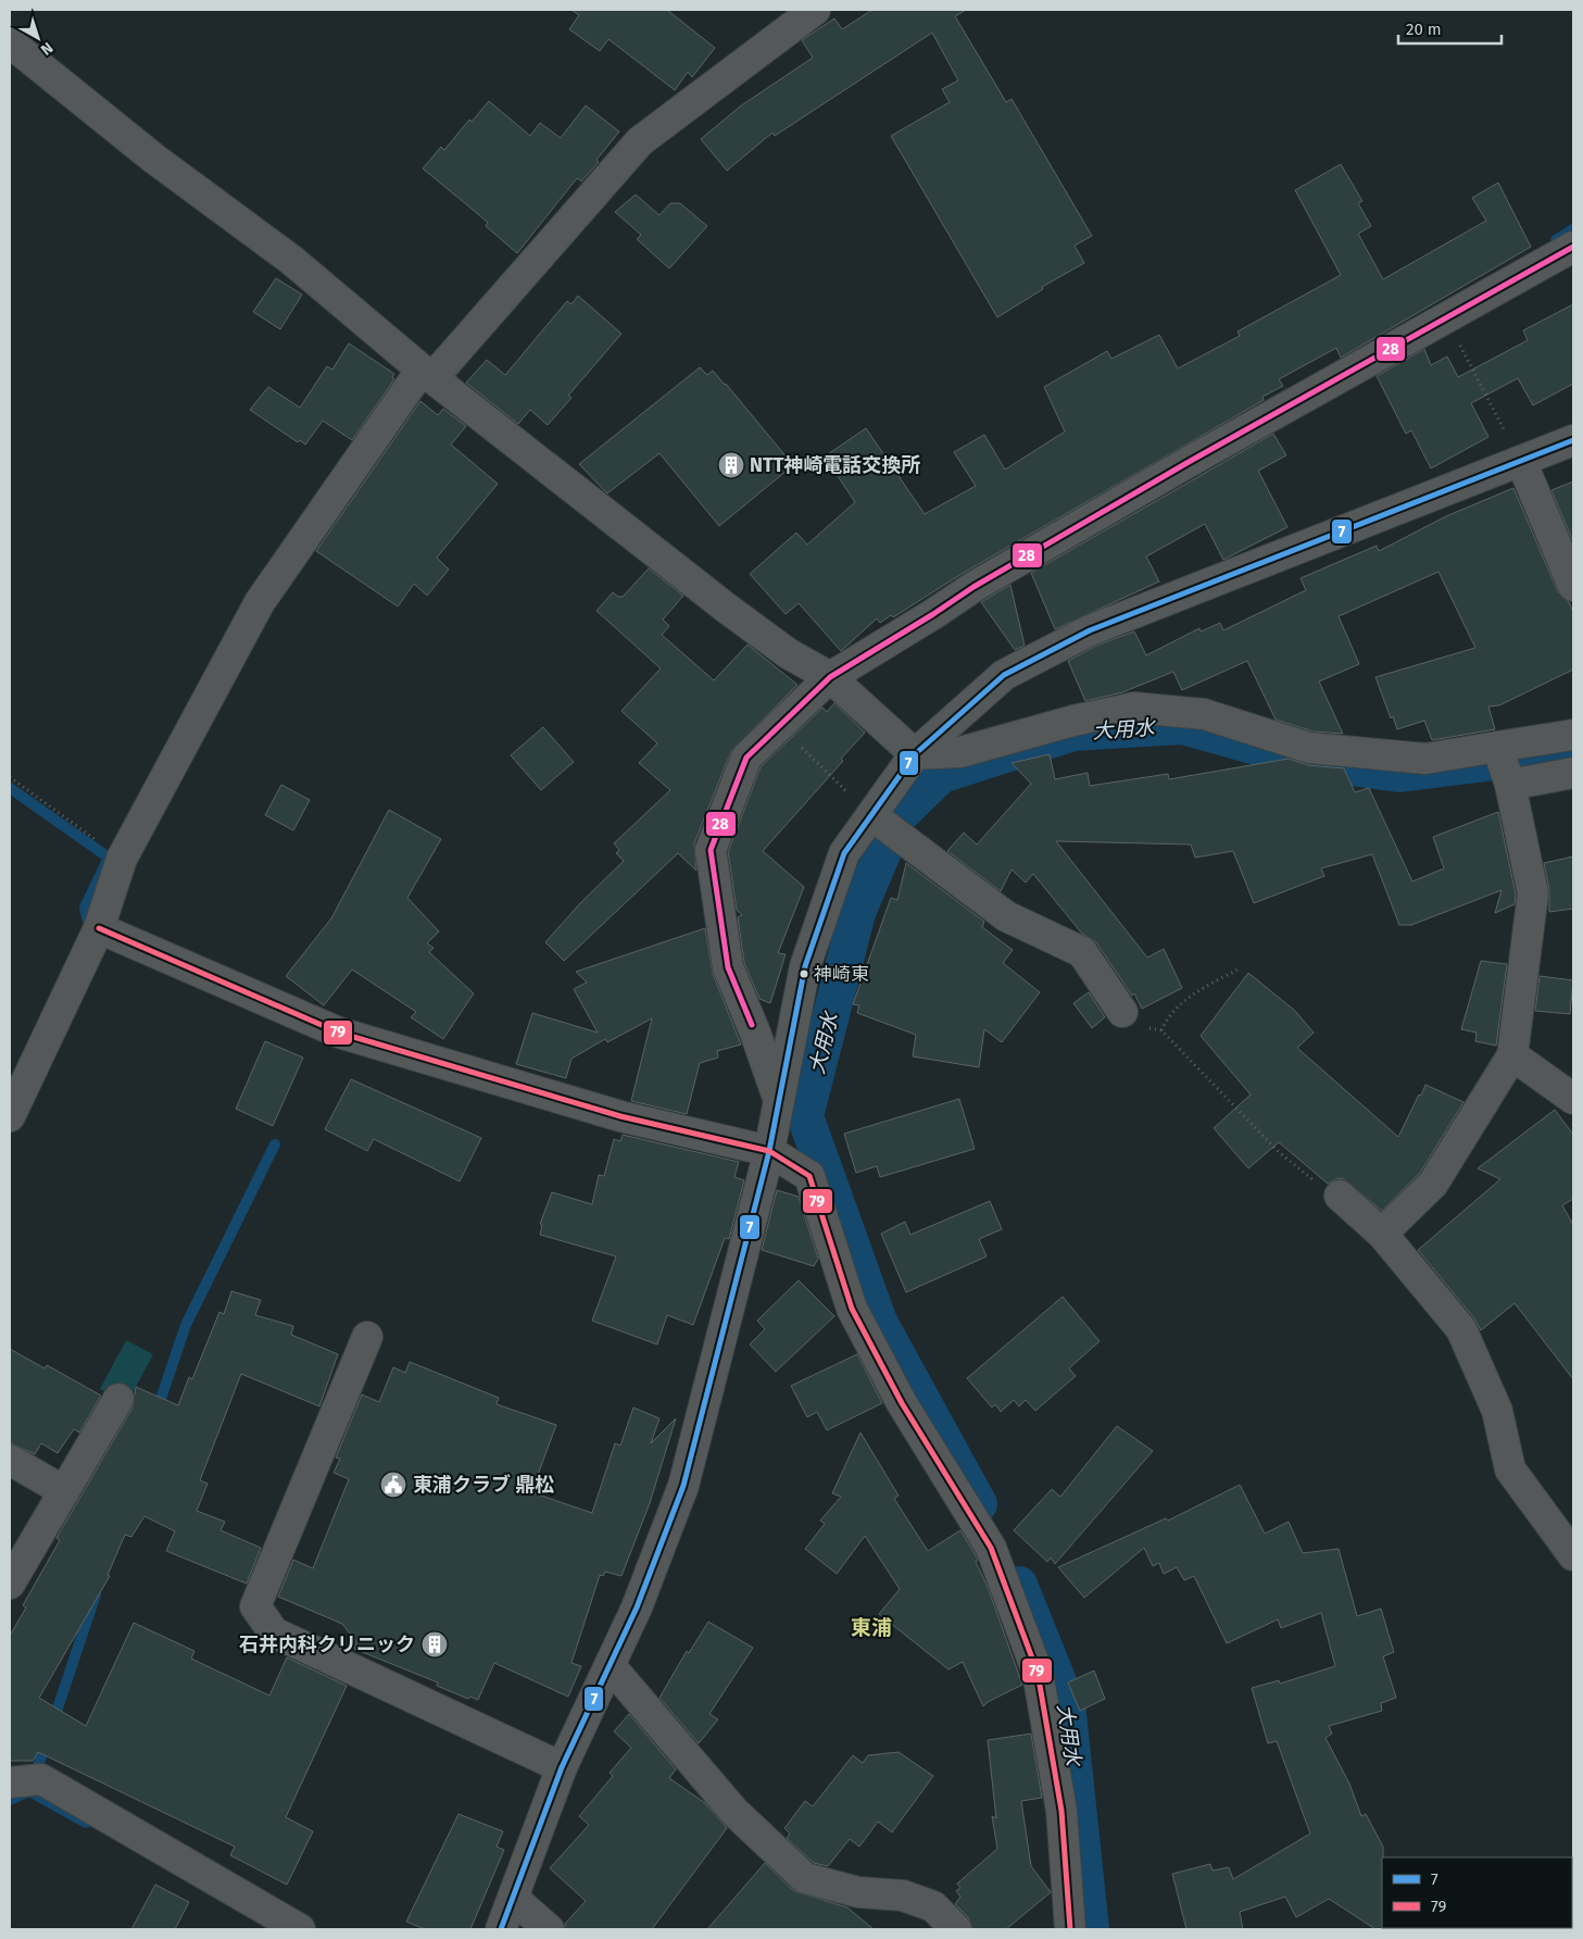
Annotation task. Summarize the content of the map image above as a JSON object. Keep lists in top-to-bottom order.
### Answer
{
  "districts": ["東浦"],
  "water": ["大用水"],
  "places": {
    "building": ["NTT神崎電話交換所", "石井内科クリニック"],
    "other": ["神崎東"],
    "public building": ["東浦クラブ 鼎松"]
  },
  "lines": ["transit line 28", "transit line 7", "transit line 79"],
  "legend": ["7", "79"],
  "scale_bar": "20 m",
  "north": "bottom right"
}
